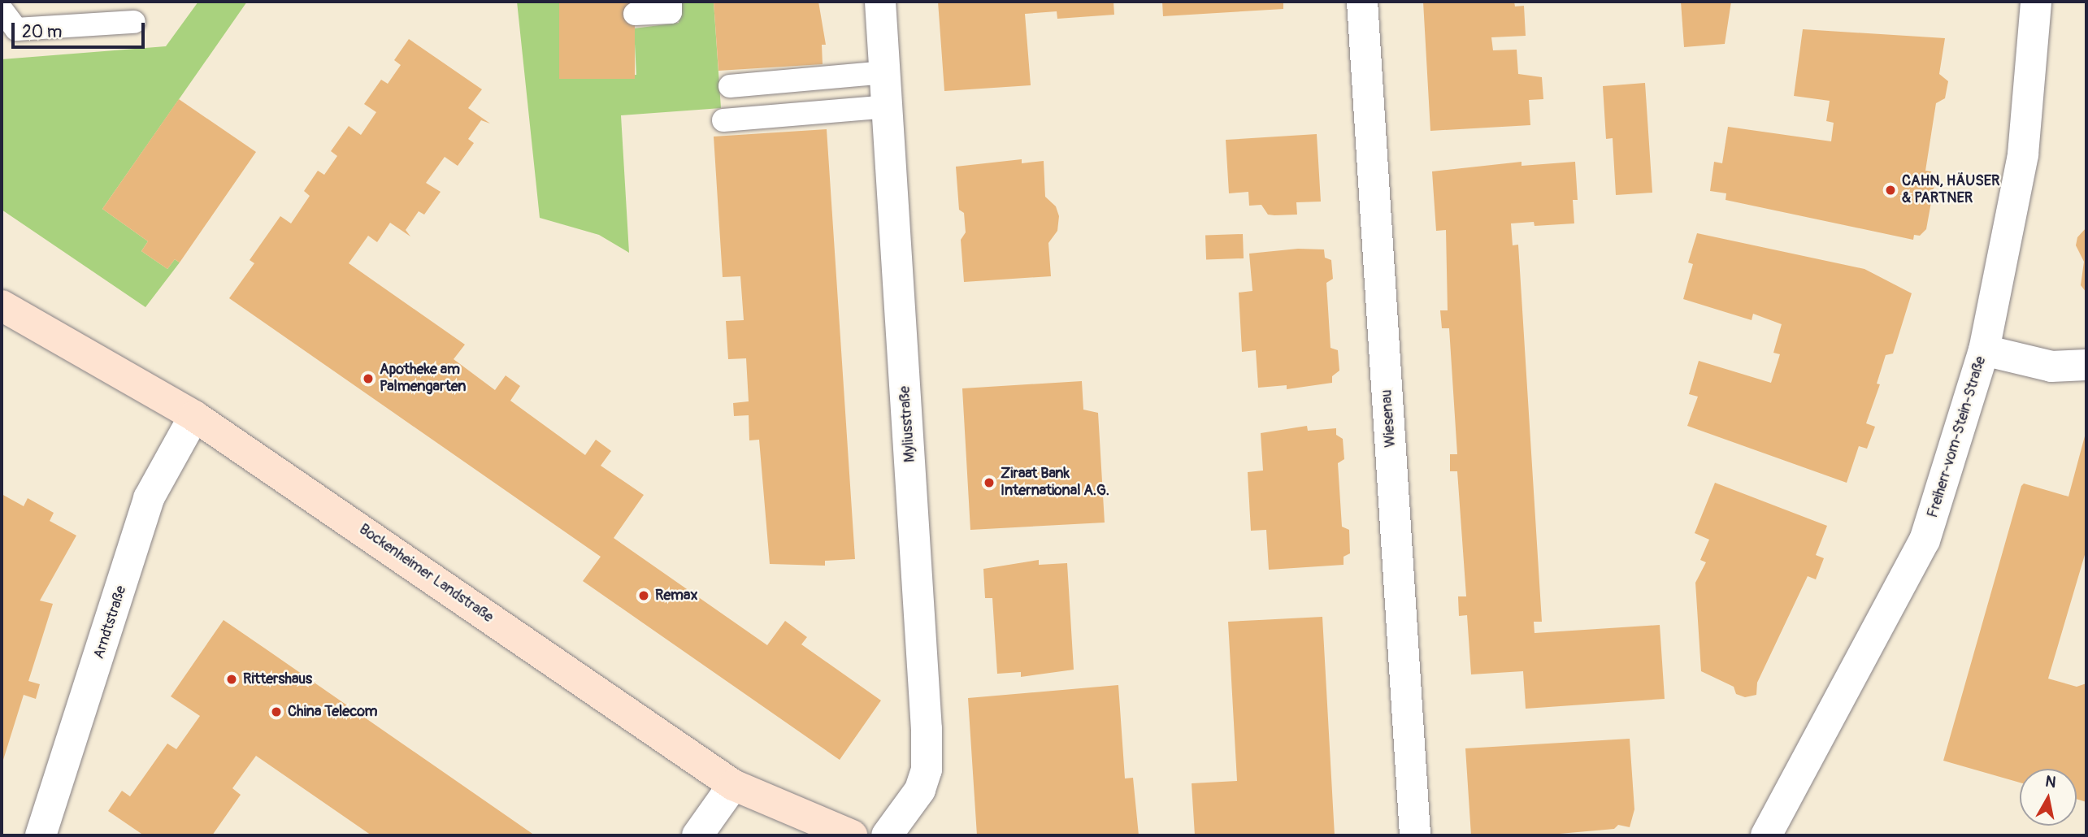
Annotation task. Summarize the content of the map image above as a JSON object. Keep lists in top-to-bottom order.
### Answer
{
  "streets": {
    "main road": ["Bockenheimer Landstraße"],
    "street": [
      "Wiesenau",
      "Myliusstraße",
      "Freiherr-vom-Stein-Straße",
      "Arndtstraße"
    ]
  },
  "crossings": [
    ["Bockenheimer Landstraße", "Arndtstraße"]
  ],
  "places": [
    "CAHN, HÄUSER & PARTNER",
    "Apotheke am Palmengarten",
    "Ziraat Bank International A.G.",
    "Remax",
    "Rittershaus",
    "China Telecom"
  ],
  "scale_bar": "20 m",
  "north": "top"
}
